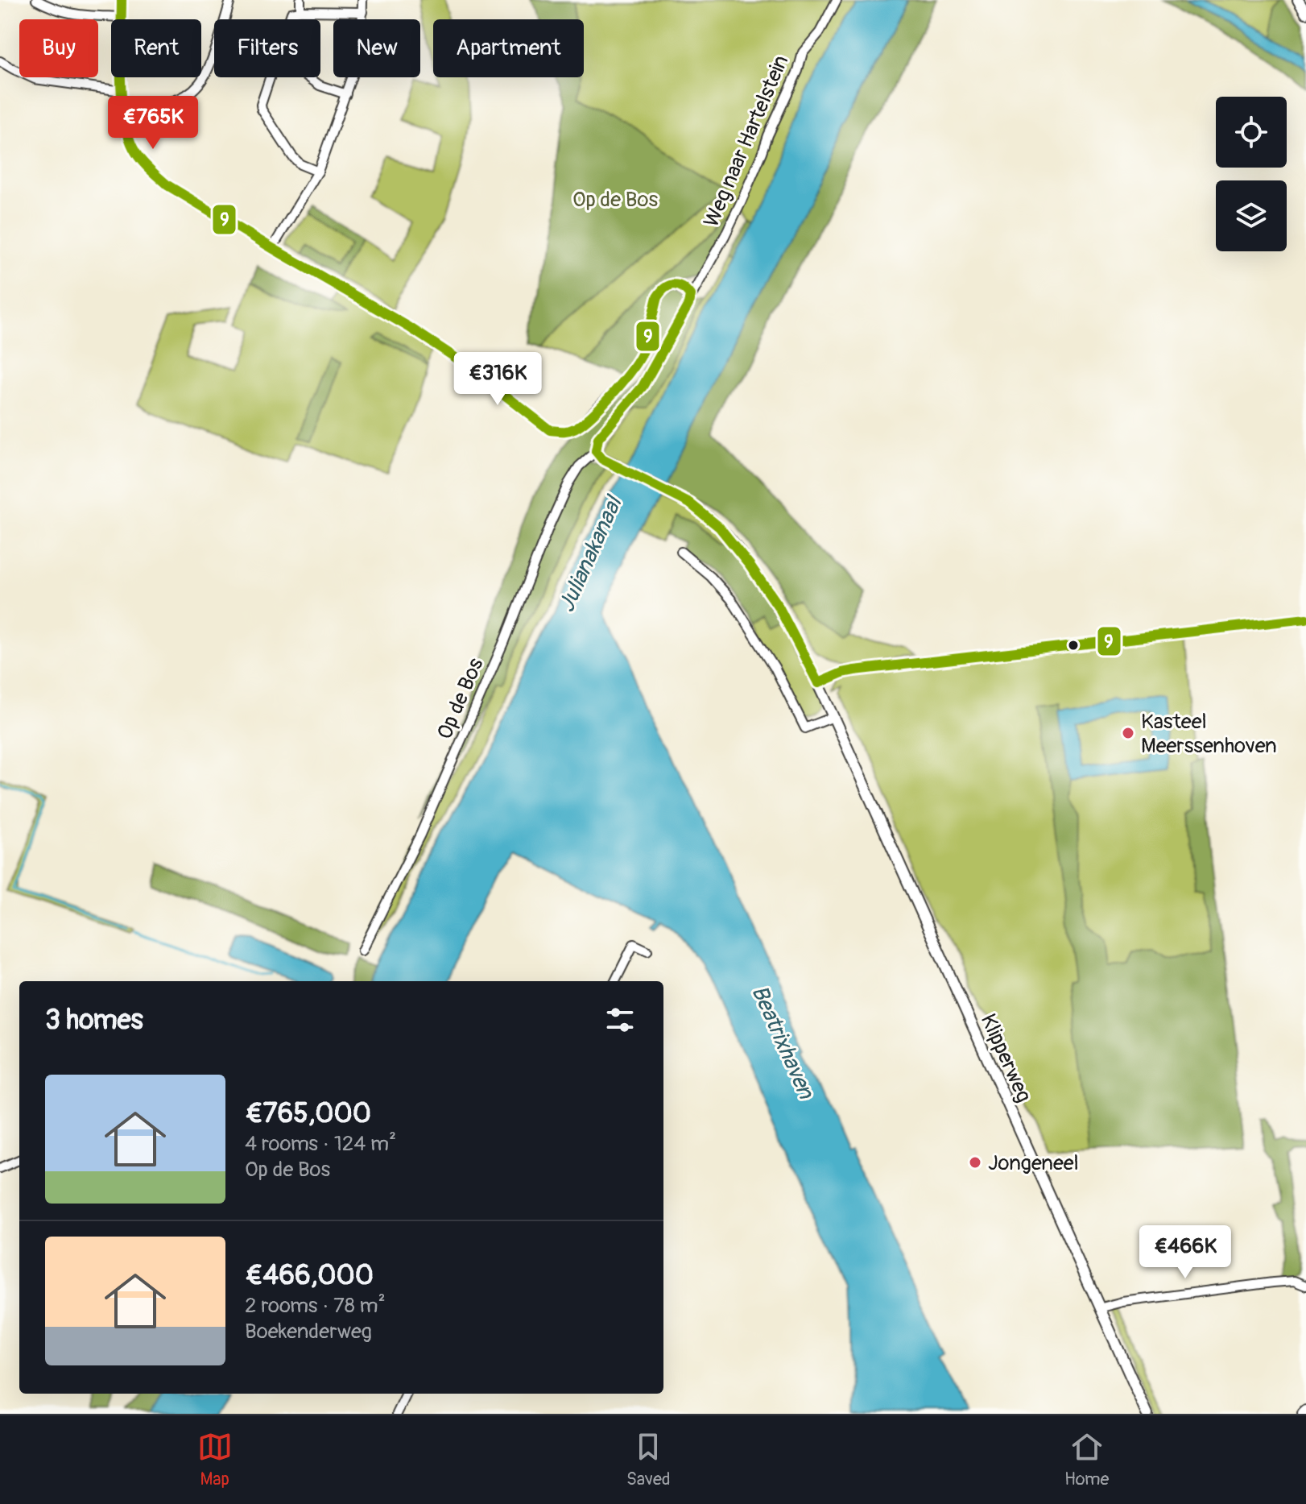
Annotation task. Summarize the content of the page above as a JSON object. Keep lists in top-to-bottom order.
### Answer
{
  "streets": {
    "street": ["Weg naar Hartelstein", "Op de Bos", "Klipperweg"]
  },
  "crossings": [
    ["Weg naar Hartelstein", "Op de Bos"],
    ["Op de Bos", "Klipperweg"]
  ],
  "water": ["Julianakanaal", "Beatrixhaven"],
  "parks": ["Op de Bos"],
  "places": ["Kasteel Meerssenhoven", "Jongeneel"],
  "lines": ["transit line 9"],
  "page": {
    "chip": [
      "Buy",
      "Rent",
      "Filters",
      "New",
      "Apartment"
    ],
    "price": ["€765K", "€316K", "€466K"],
    "heading": "3 homes",
    "list": [
      {
        "name": "€765,000",
        "note": "4 rooms · 124 m² · Op de Bos"
      },
      {
        "name": "€466,000",
        "note": "2 rooms · 78 m² · Boekenderweg"
      }
    ],
    "tabs": ["Map", "Saved", "Home"]
  }
}
